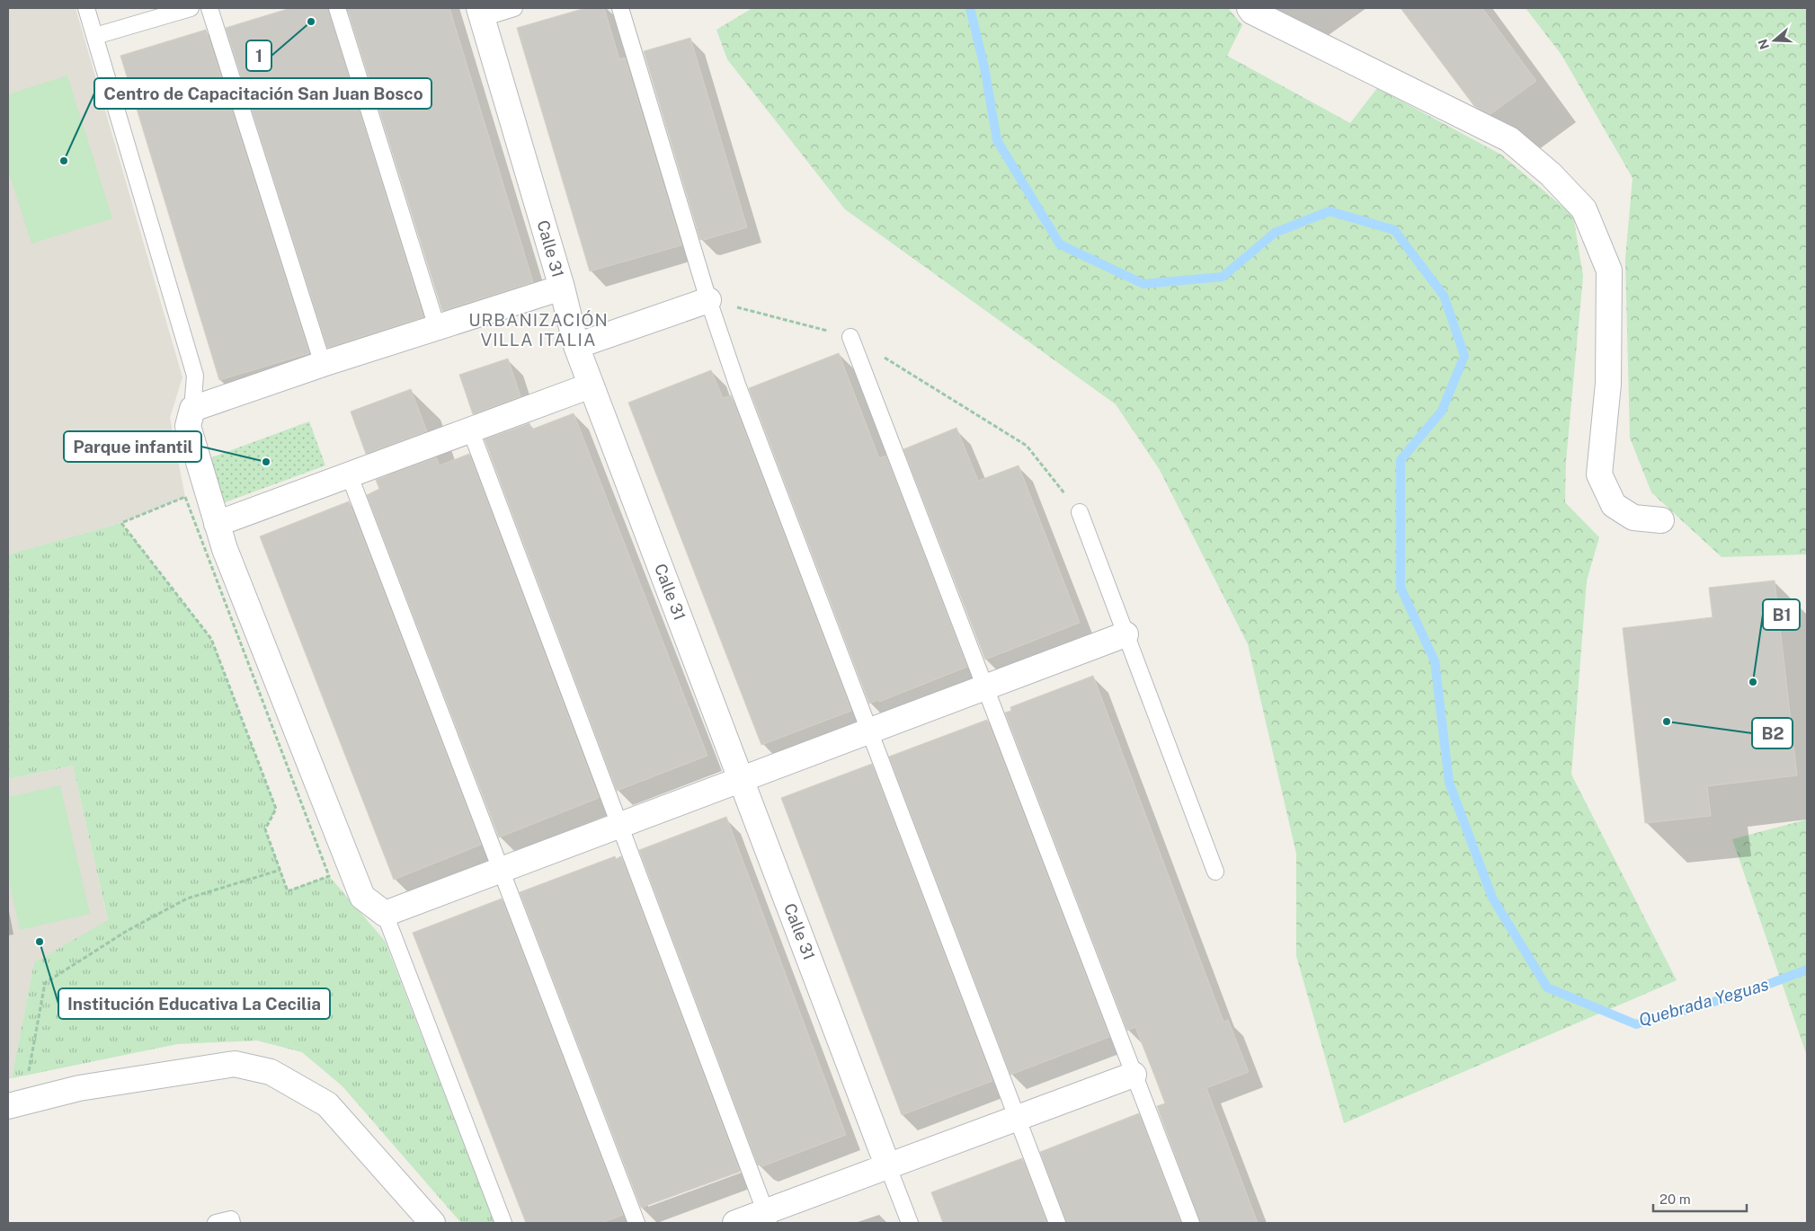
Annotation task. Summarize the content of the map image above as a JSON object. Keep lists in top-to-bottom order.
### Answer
{
  "streets": {
    "street": ["Calle 31"]
  },
  "districts": ["URBANIZACIÓN VILLA ITALIA"],
  "water": ["Quebrada Yeguas"],
  "places": [
    "1",
    "Centro de Capacitación San Juan Bosco",
    "Parque infantil",
    "B1",
    "B2",
    "Institución Educativa La Cecilia"
  ],
  "scale_bar": "20 m",
  "north": "left"
}
